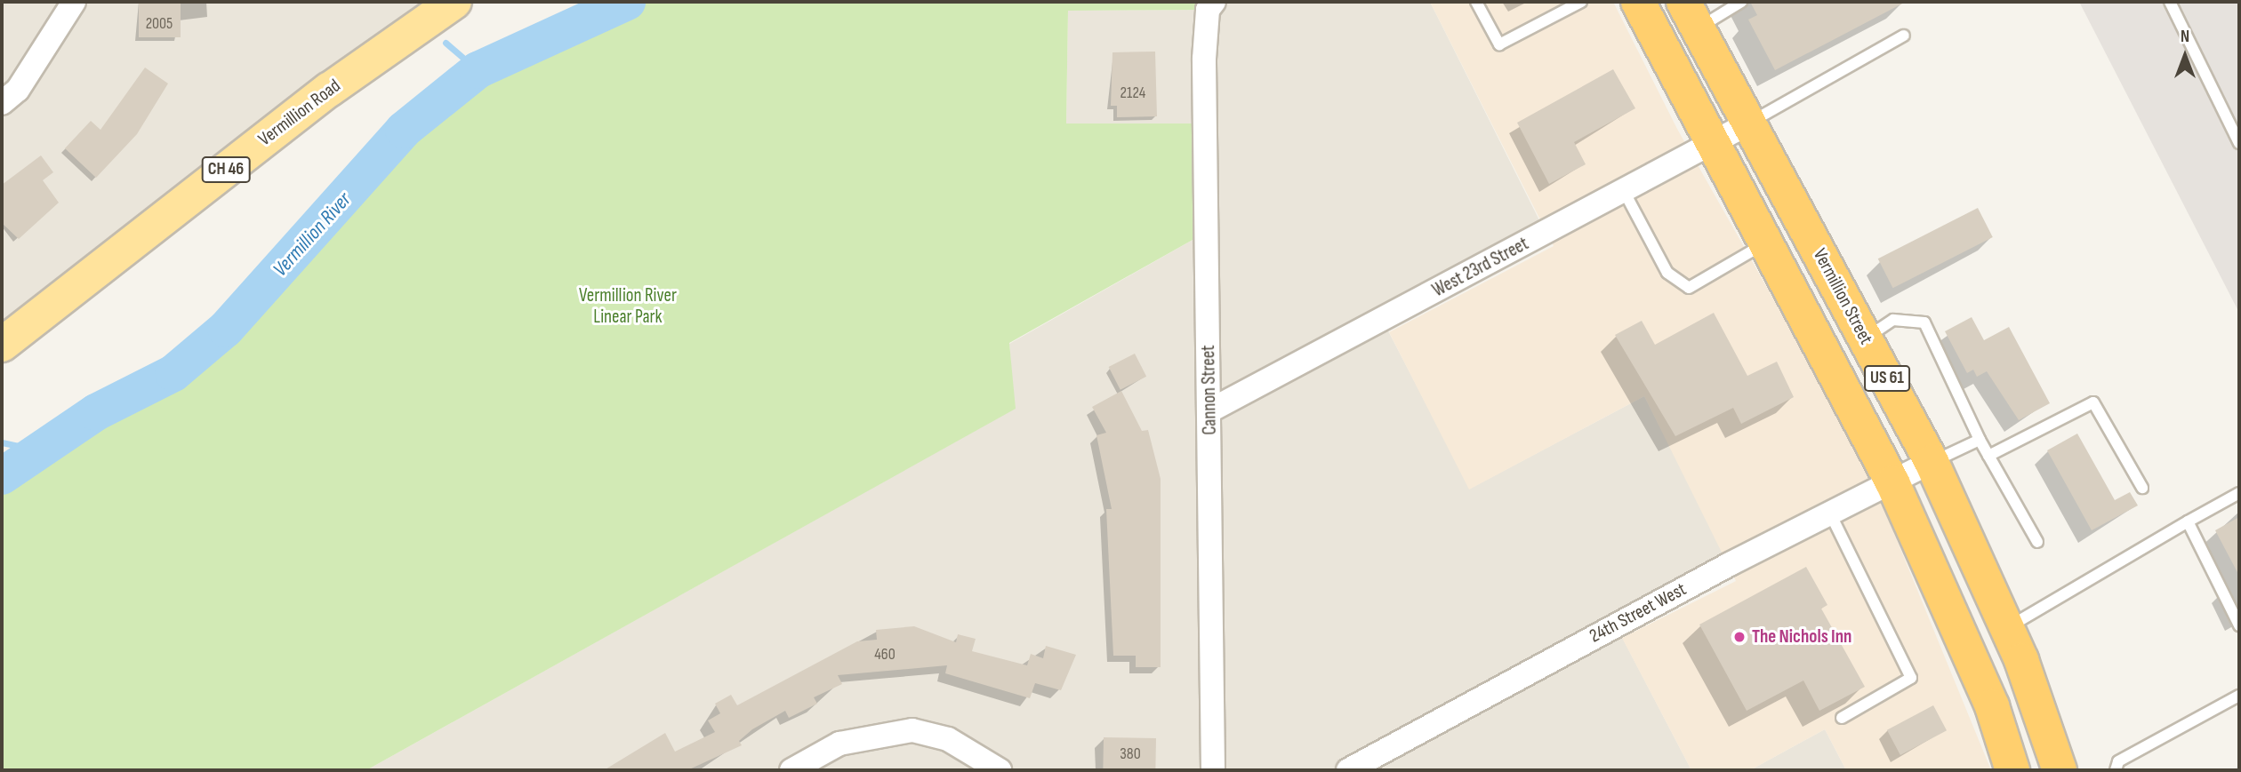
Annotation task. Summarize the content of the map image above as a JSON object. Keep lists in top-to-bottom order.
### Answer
{
  "streets": {
    "highway": ["Vermillion Street", "US 61"],
    "main road": ["Vermillion Road", "CH 46"],
    "street": ["West 23rd Street", "Cannon Street", "24th Street West"]
  },
  "crossings": [
    ["West 23rd Street", "Vermillion Street"],
    ["West 23rd Street", "US 61"],
    ["West 23rd Street", "Cannon Street"],
    ["Vermillion Street", "24th Street West"],
    ["US 61", "24th Street West"]
  ],
  "water": ["Vermillion River"],
  "parks": ["Vermillion River Linear Park"],
  "places": ["The Nichols Inn"],
  "house_numbers": [
    "2005",
    "2124",
    "460",
    "380"
  ],
  "north": "top"
}
